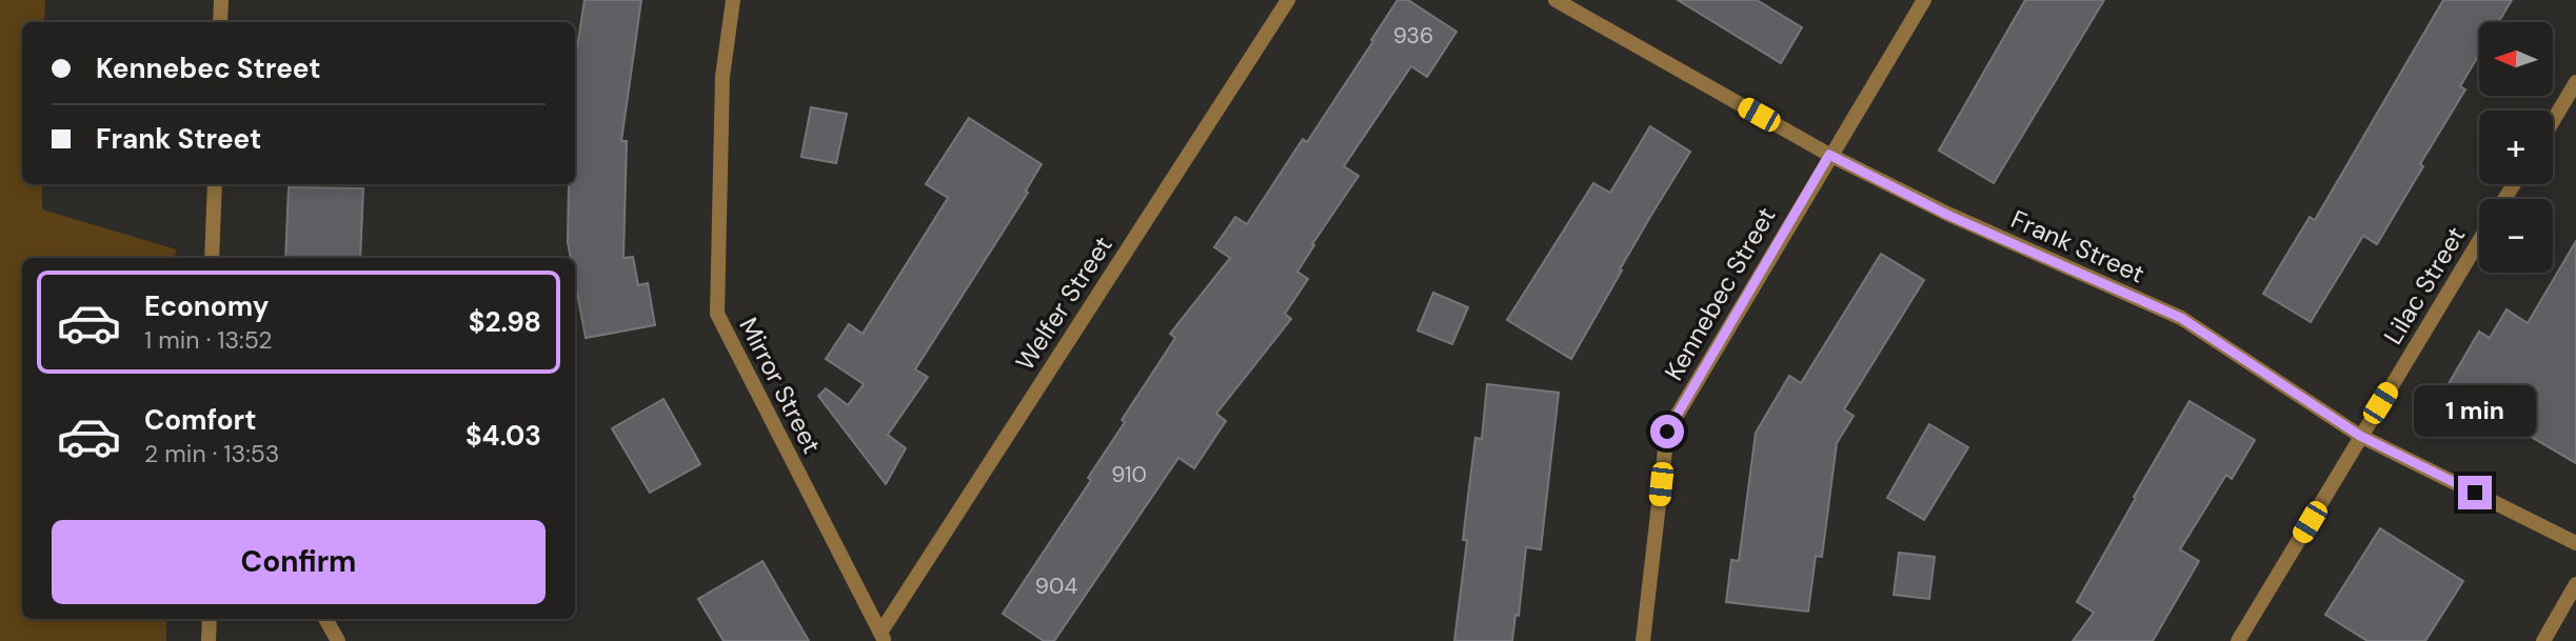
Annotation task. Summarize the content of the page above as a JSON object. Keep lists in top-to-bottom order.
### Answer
{
  "streets": {
    "street": [
      "Frank Street",
      "Lilac Street",
      "Kennebec Street",
      "Welfer Street",
      "Mirror Street"
    ]
  },
  "crossings": [
    ["Frank Street", "Lilac Street"],
    ["Frank Street", "Kennebec Street"],
    ["Welfer Street", "Mirror Street"]
  ],
  "house_numbers": ["936", "910", "904"],
  "north": "left",
  "page": {
    "map_buttons": ["+", "−"],
    "banner": ["Kennebec Street", "Frank Street"],
    "list": [
      {
        "name": "Economy",
        "note": "1 min · 13:52",
        "value": "$2.98"
      },
      {
        "name": "Comfort",
        "note": "2 min · 13:53",
        "value": "$4.03"
      }
    ],
    "bubble": "1 min",
    "buttons": "Confirm"
  }
}
